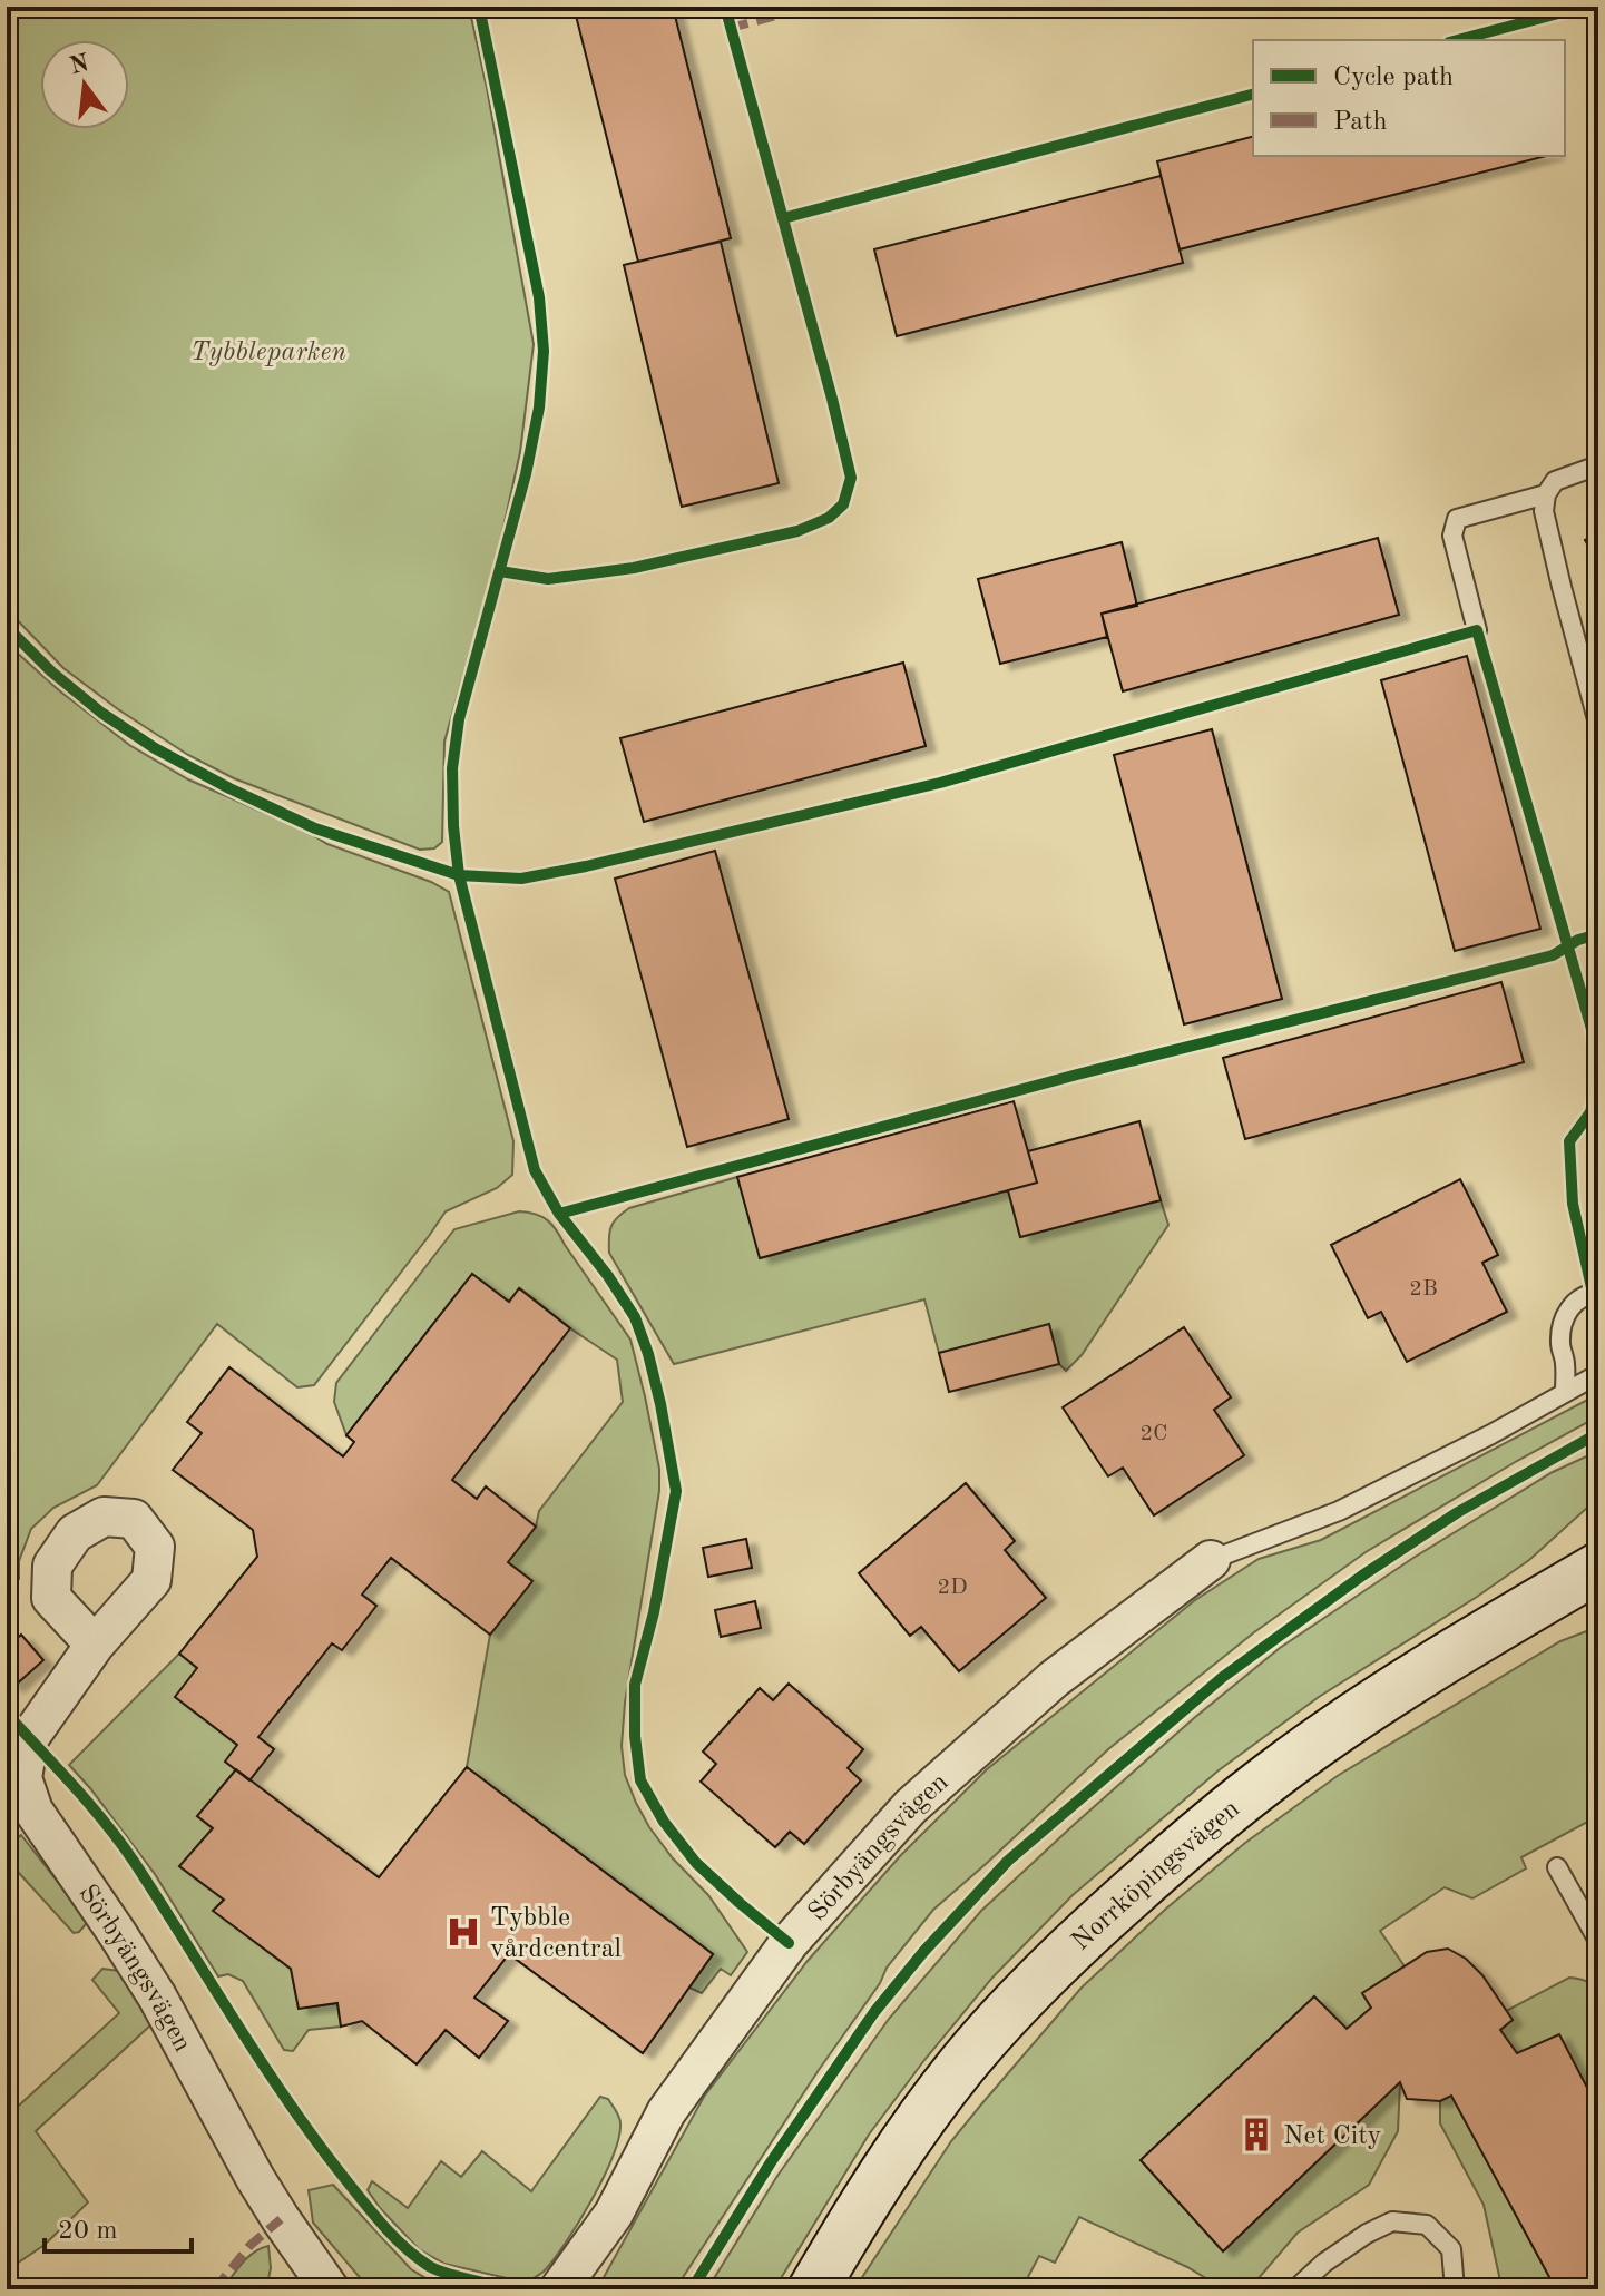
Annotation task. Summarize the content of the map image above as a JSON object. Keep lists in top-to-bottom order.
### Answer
{
  "streets": {
    "main road": ["Norrköpingsvägen"],
    "street": ["Sörbyängsvägen"]
  },
  "parks": ["Tybbleparken"],
  "places": {
    "hospital": ["Tybble vårdcentral"],
    "building": ["Net City"]
  },
  "house_numbers": ["2B", "2C", "2D"],
  "legend": ["Cycle path", "Path"],
  "scale_bar": "20 m",
  "north": "top"
}
